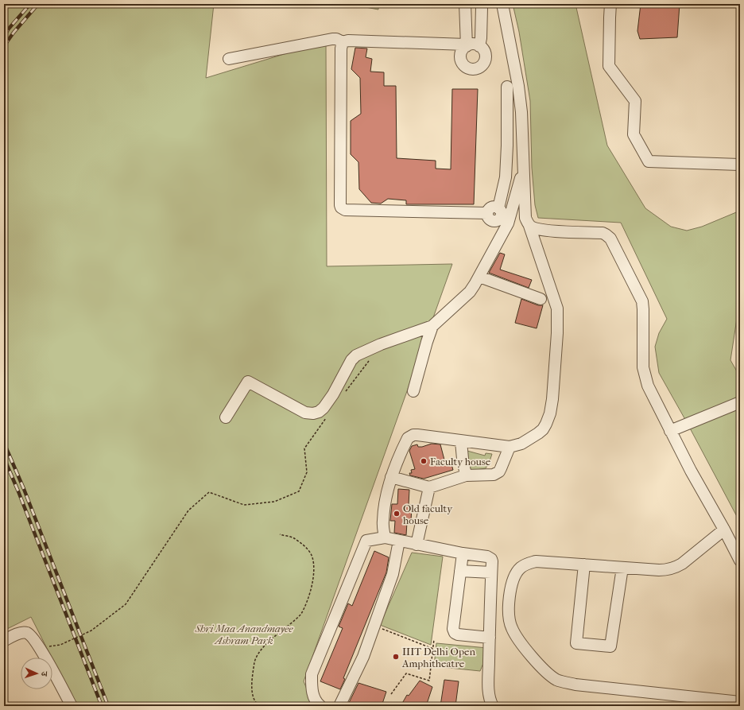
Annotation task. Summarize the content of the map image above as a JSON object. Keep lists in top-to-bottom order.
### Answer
{
  "parks": ["Shri Maa Anandmayee Ashram Park"],
  "places": ["Faculty house", "Old faculty house", "IIIT Delhi Open Amphitheatre"],
  "north": "right"
}
